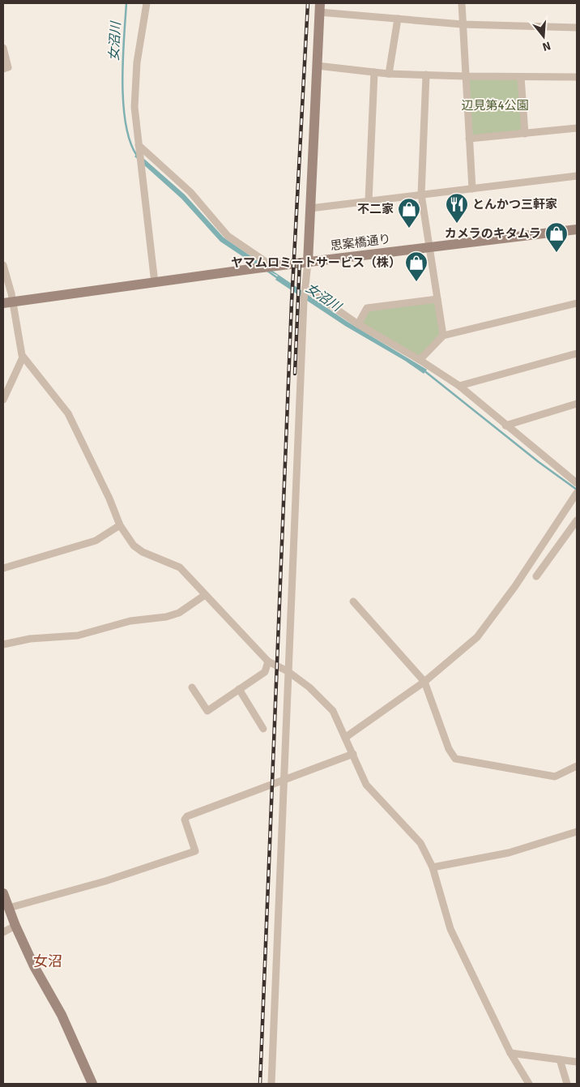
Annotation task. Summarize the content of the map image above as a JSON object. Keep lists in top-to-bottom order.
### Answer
{
  "streets": {
    "street": ["思案橋通り"]
  },
  "districts": ["女沼"],
  "water": ["女沼川"],
  "parks": ["辺見第4公園"],
  "places": {
    "restaurant": ["とんかつ三軒家"],
    "shop": ["不二家", "カメラのキタムラ", "ヤマムロミートサービス（株）"]
  },
  "north": "bottom"
}
